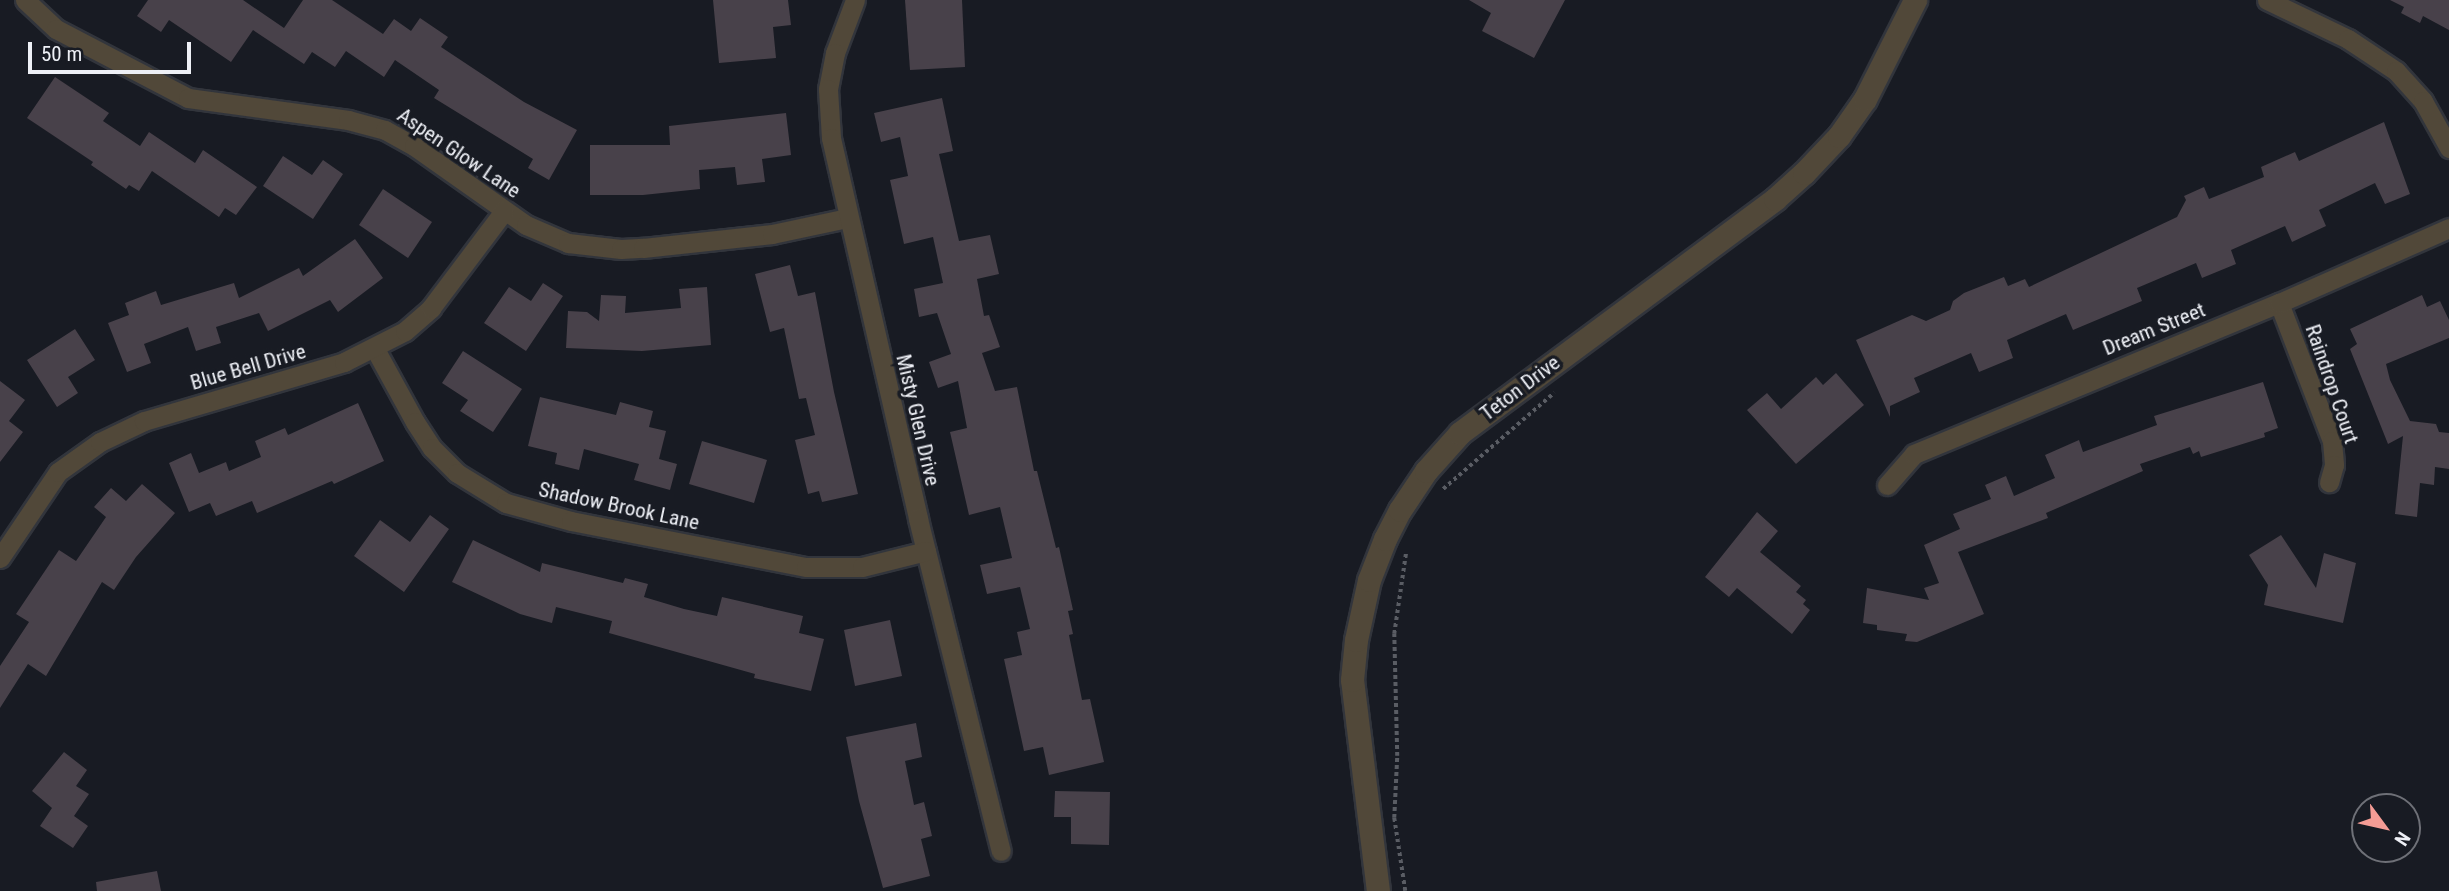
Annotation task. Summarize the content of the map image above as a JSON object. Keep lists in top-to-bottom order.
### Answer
{
  "streets": {
    "street": [
      "Aspen Glow Lane",
      "Dream Street",
      "Blue Bell Drive",
      "Raindrop Court",
      "Teton Drive",
      "Misty Glen Drive",
      "Shadow Brook Lane"
    ]
  },
  "crossings": [
    ["Aspen Glow Lane", "Blue Bell Drive"],
    ["Aspen Glow Lane", "Misty Glen Drive"],
    ["Dream Street", "Raindrop Court"],
    ["Blue Bell Drive", "Shadow Brook Lane"],
    ["Misty Glen Drive", "Shadow Brook Lane"]
  ],
  "scale_bar": "50 m",
  "north": "bottom right"
}
